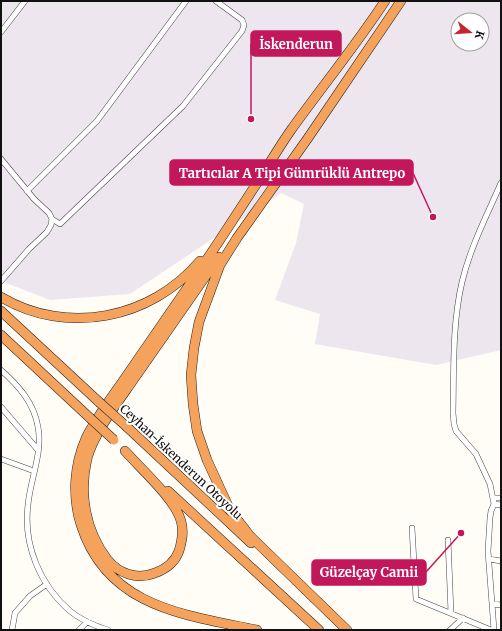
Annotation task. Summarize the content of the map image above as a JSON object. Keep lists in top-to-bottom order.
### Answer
{
  "streets": {
    "highway": ["Ceyhan-İskenderun Otoyolu"]
  },
  "places": ["İskenderun", "Tartıcılar A Tipi Gümrüklü Antrepo", "Güzelçay Camii"],
  "north": "right"
}
